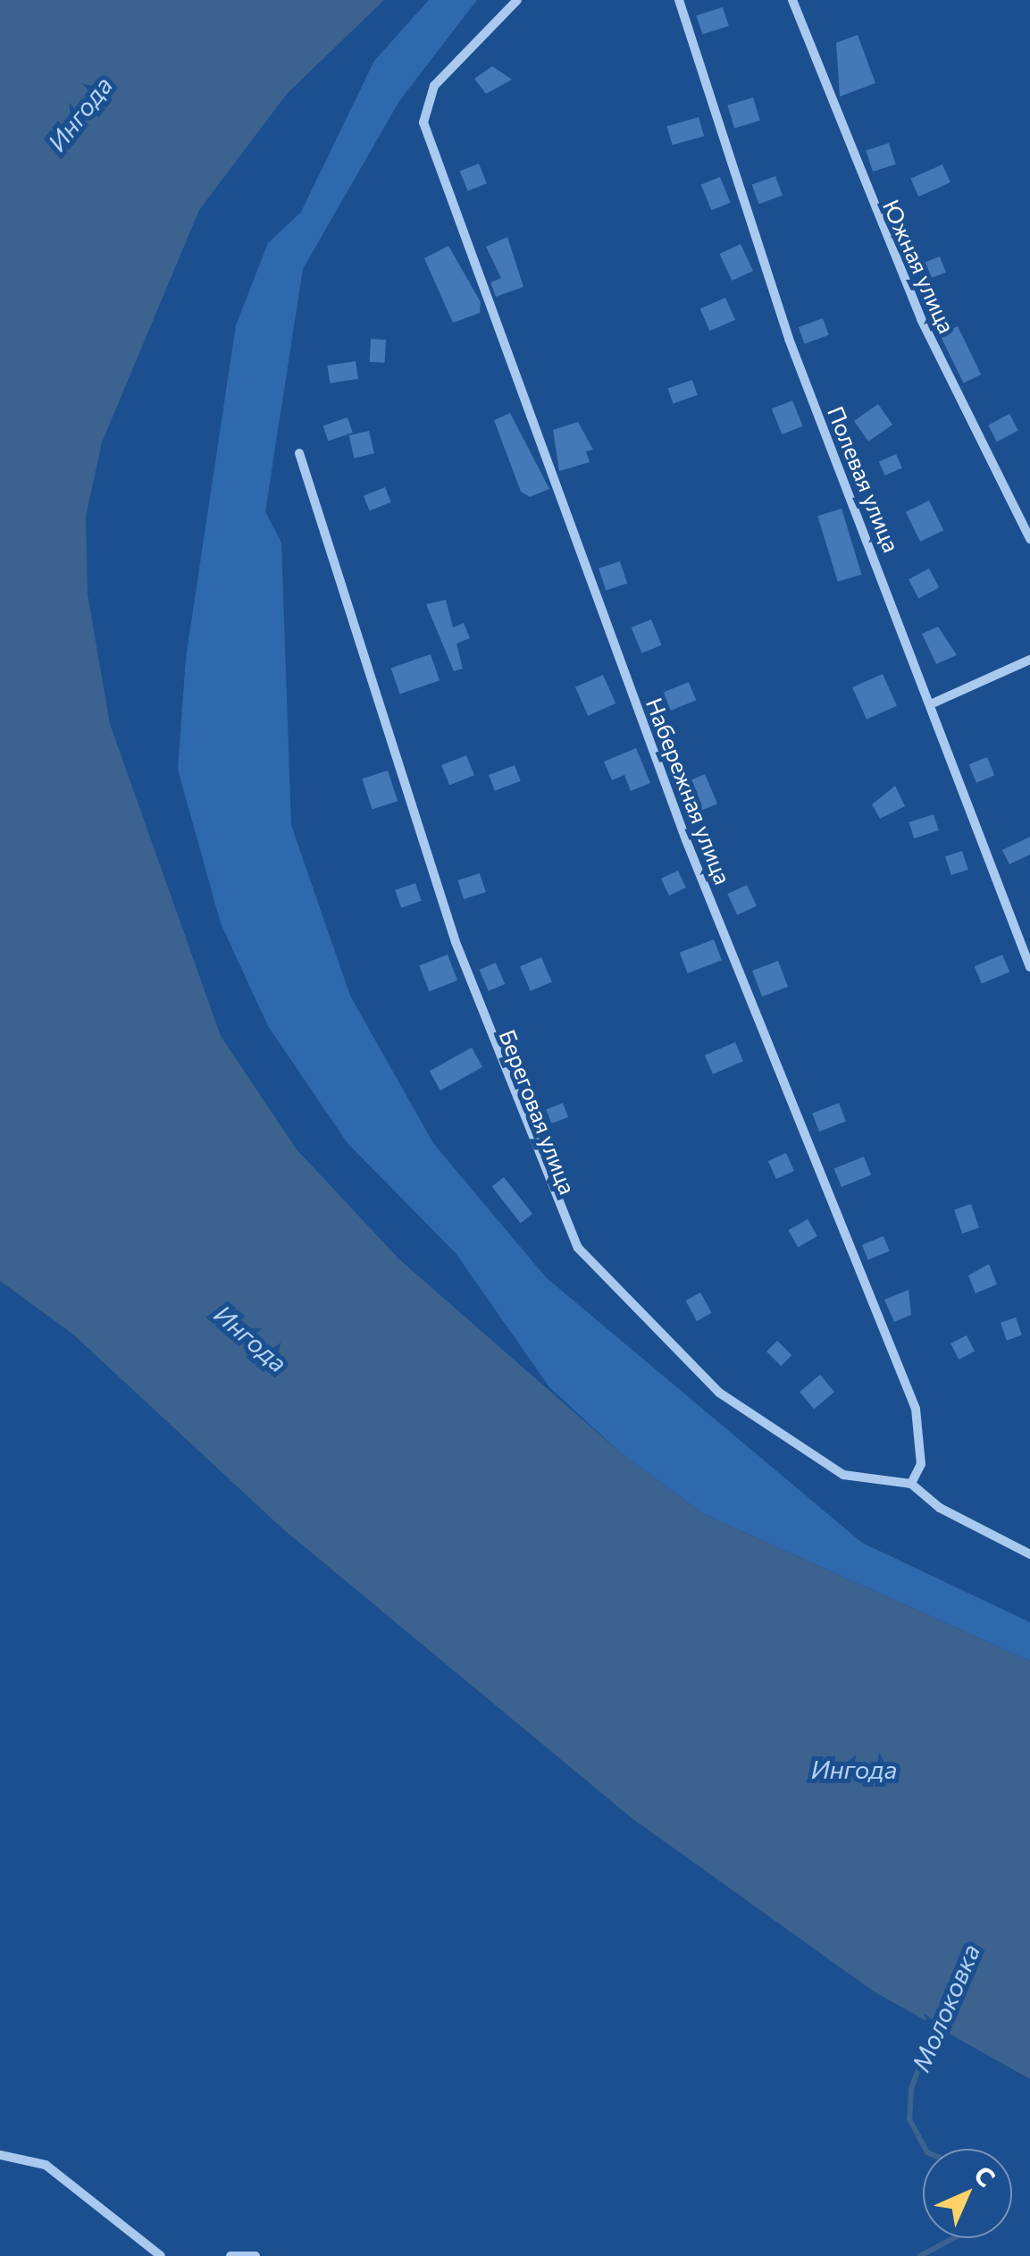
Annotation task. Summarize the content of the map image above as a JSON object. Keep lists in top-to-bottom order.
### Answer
{
  "streets": {
    "street": [
      "Южная улица",
      "Полевая улица",
      "Набережная улица",
      "Береговая улица"
    ]
  },
  "crossings": [
    ["Набережная улица", "Береговая улица"]
  ],
  "water": ["Ингода", "Молоковка"],
  "north": "top right"
}
